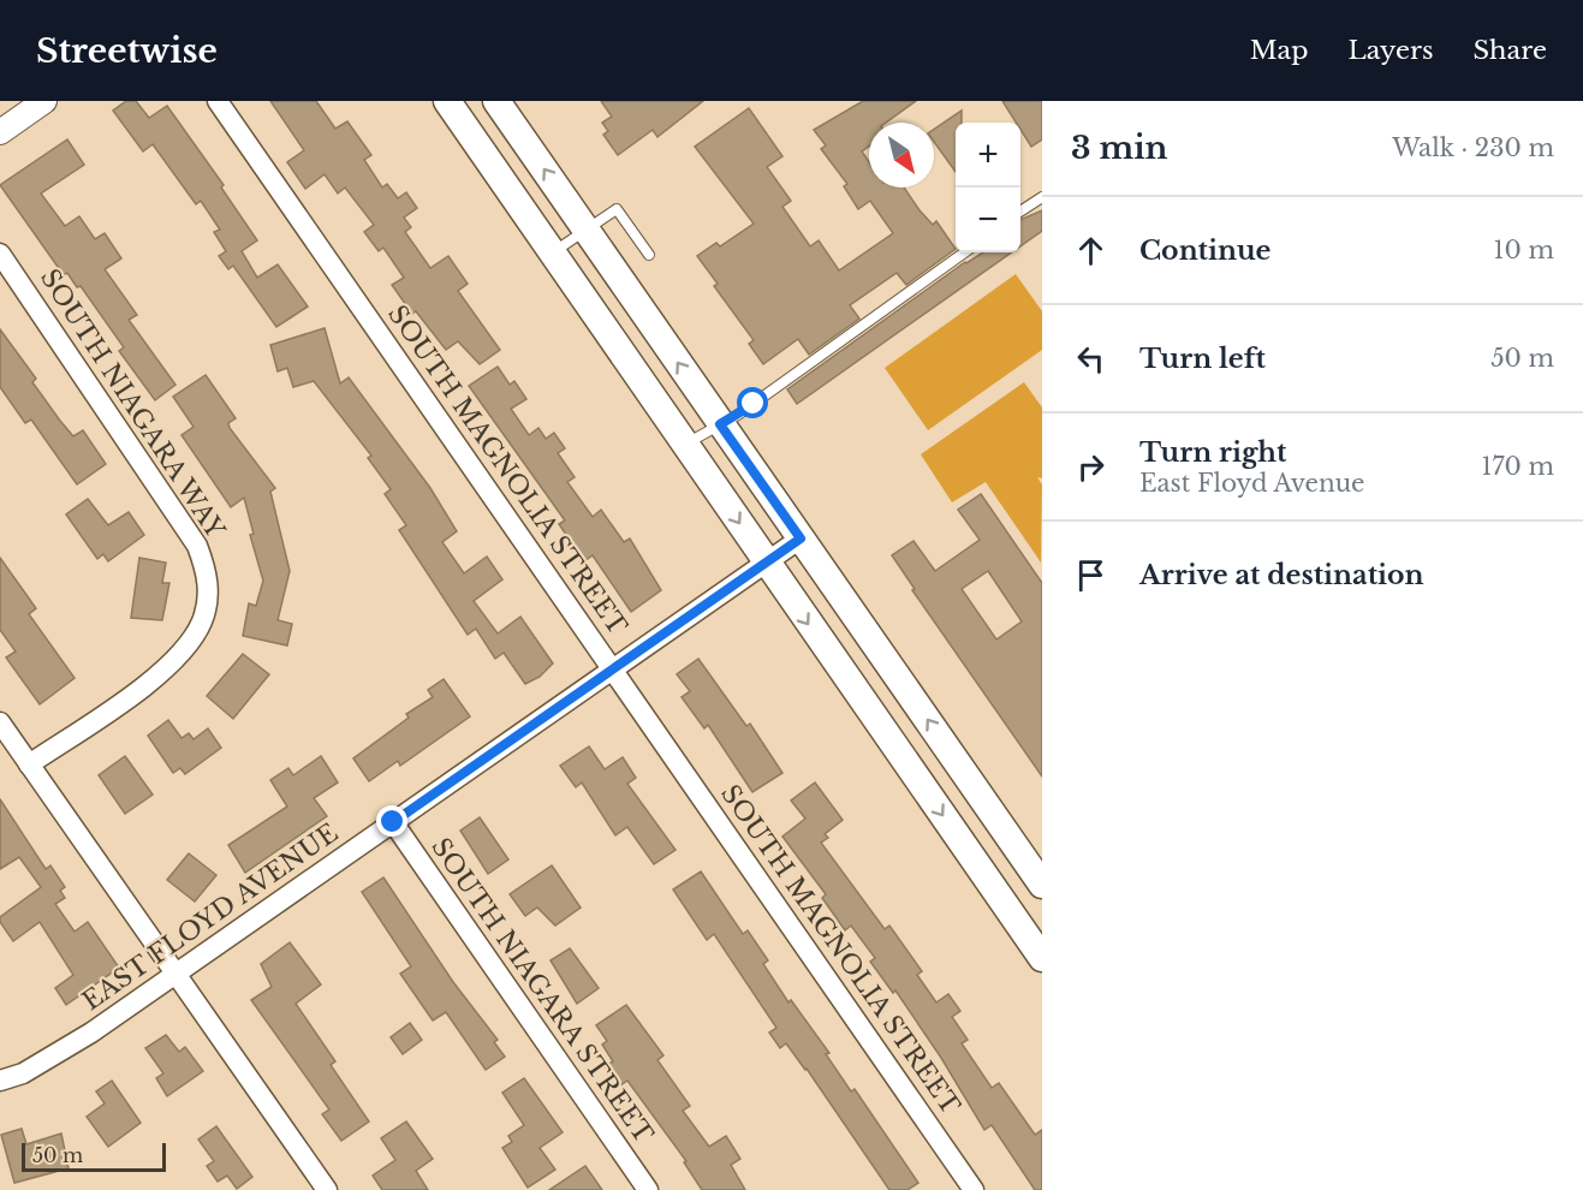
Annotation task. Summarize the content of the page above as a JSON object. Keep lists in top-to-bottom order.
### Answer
{
  "streets": {
    "street": [
      "SOUTH NIAGARA WAY",
      "SOUTH MAGNOLIA STREET",
      "EAST FLOYD AVENUE",
      "SOUTH NIAGARA STREET"
    ]
  },
  "crossings": [
    ["SOUTH MAGNOLIA STREET", "EAST FLOYD AVENUE"],
    ["EAST FLOYD AVENUE", "SOUTH NIAGARA STREET"]
  ],
  "scale_bar": "50 m",
  "north": "bottom right",
  "page": {
    "header": "Streetwise",
    "nav": ["Map", "Layers", "Share"],
    "heading": ["3 min", "Walk · 230 m"],
    "map_buttons": ["+", "−"],
    "list": [
      ["Continue", "10 m"],
      ["Turn left", "50 m"],
      ["Turn right", "East Floyd Avenue", "170 m"],
      "Arrive at destination"
    ],
    "scale": "50 m"
  }
}
